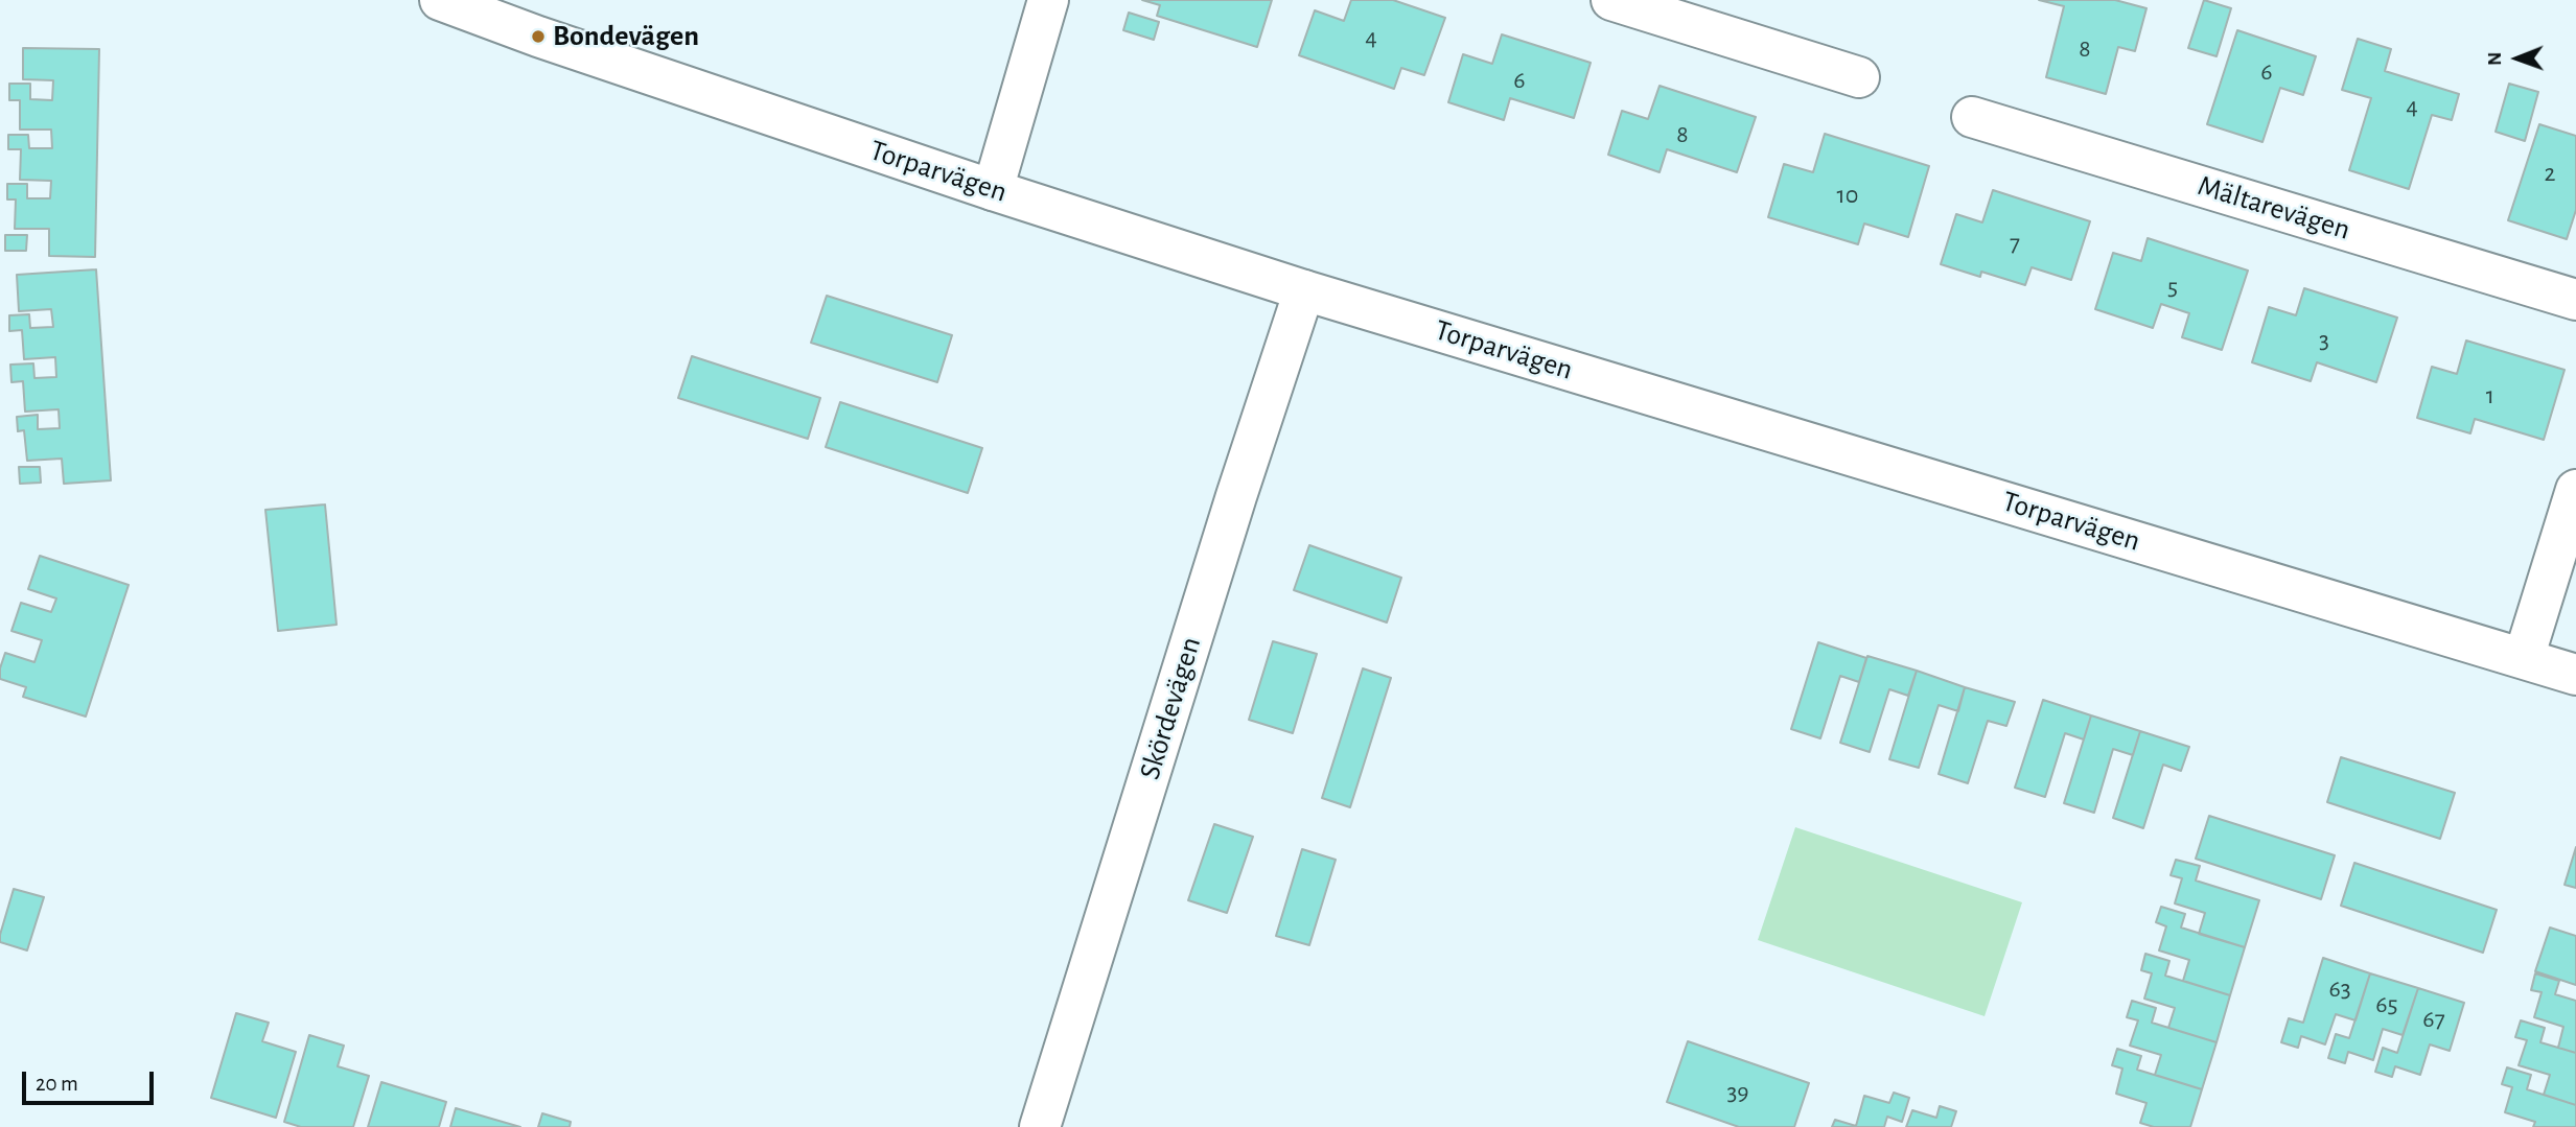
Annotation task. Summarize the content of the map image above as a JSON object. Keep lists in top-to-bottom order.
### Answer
{
  "streets": {
    "street": ["Torparvägen", "Mältarevägen", "Skördevägen"]
  },
  "crossings": [
    ["Torparvägen", "Skördevägen"]
  ],
  "places": ["Bondevägen"],
  "house_numbers": [
    "4",
    "8",
    "6",
    "6",
    "4",
    "8",
    "2",
    "10",
    "7",
    "5",
    "3",
    "1",
    "63",
    "65",
    "67",
    "39"
  ],
  "scale_bar": "20 m",
  "north": "left"
}
